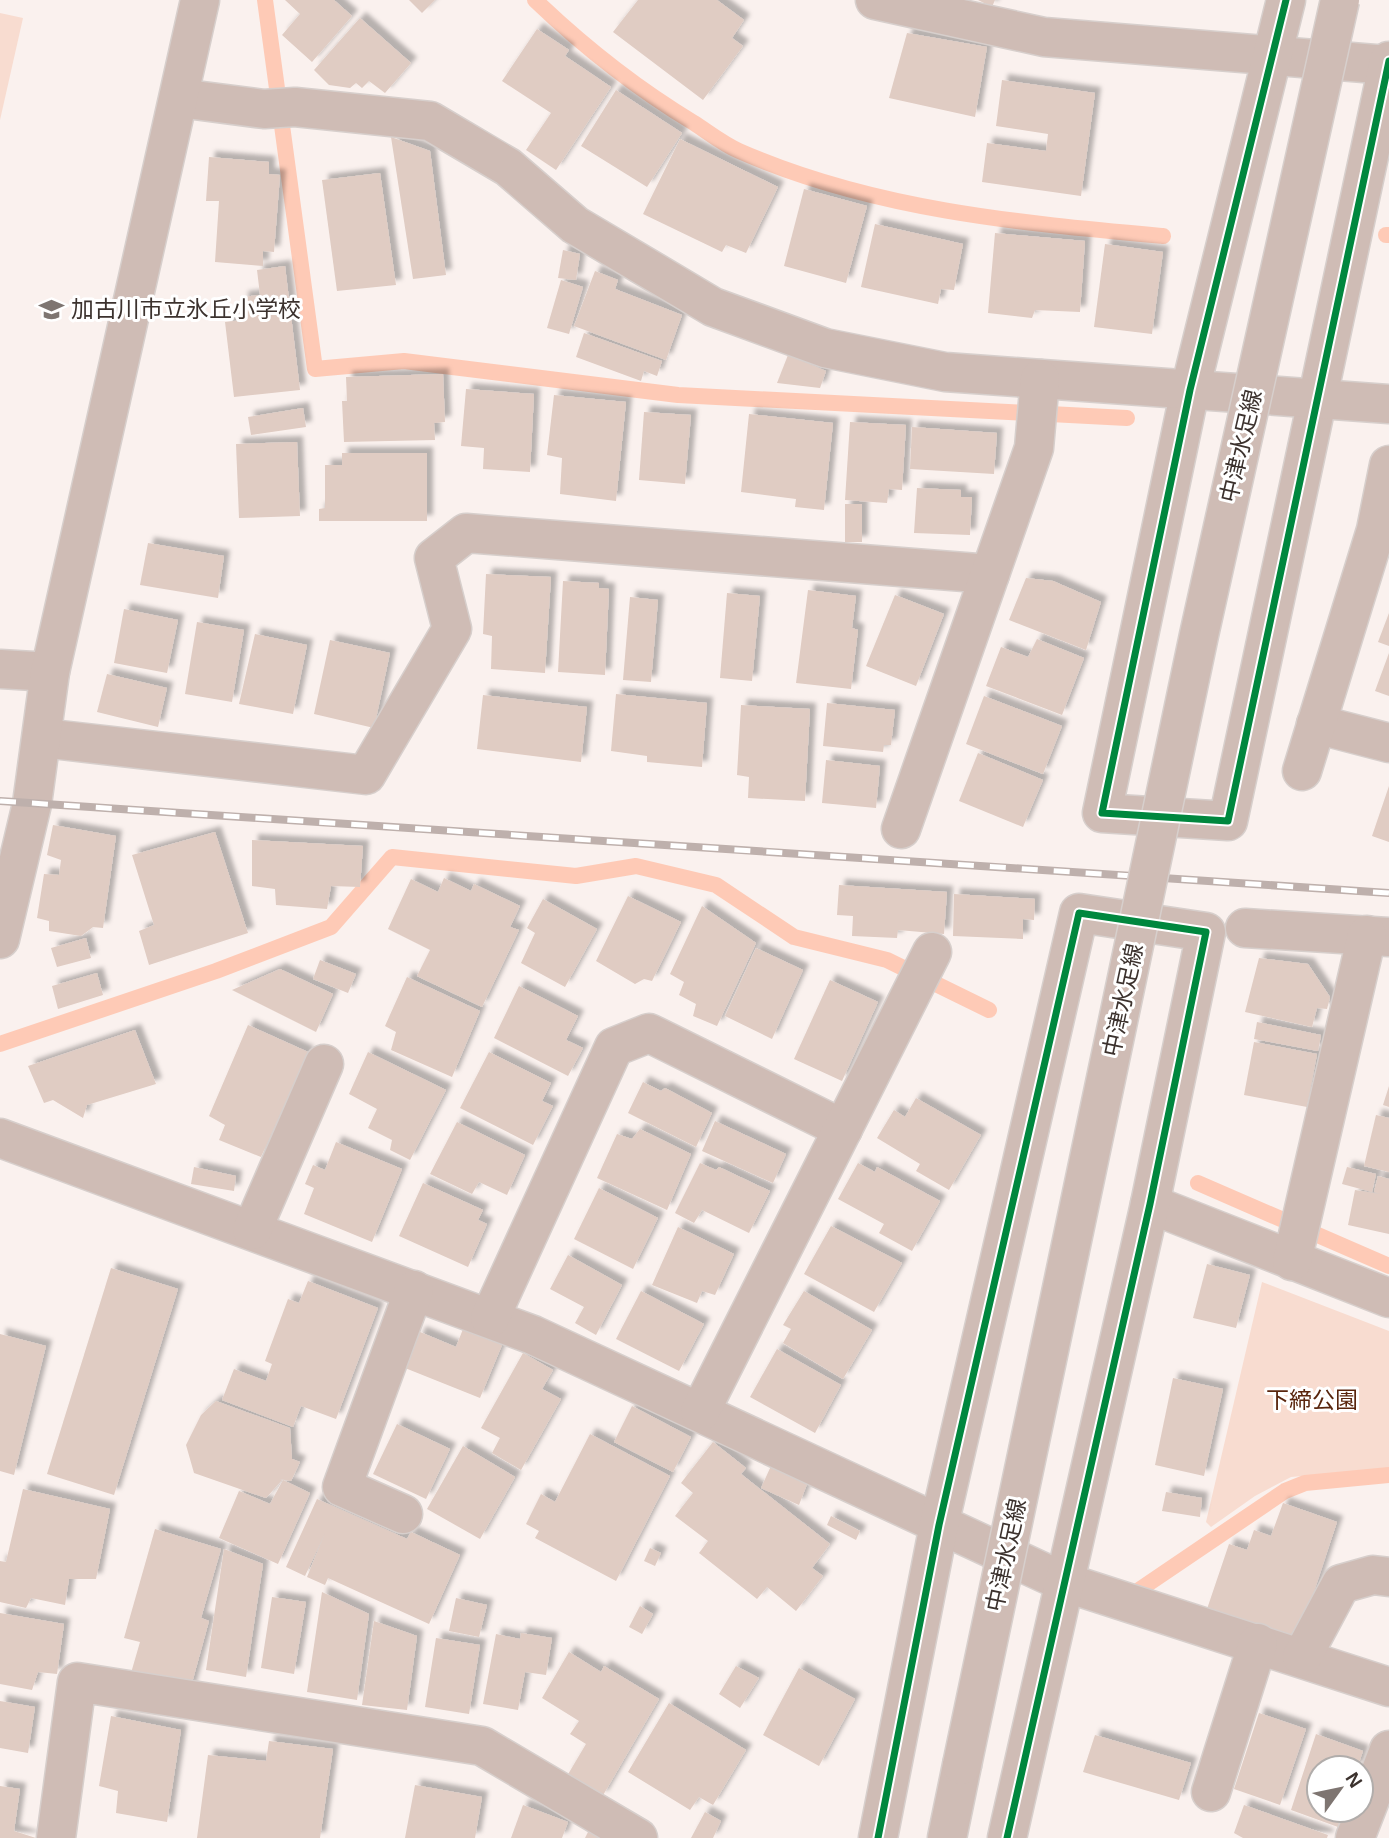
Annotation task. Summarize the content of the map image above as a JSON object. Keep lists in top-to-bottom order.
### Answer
{
  "streets": {
    "street": ["中津水足線"]
  },
  "parks": ["下締公園"],
  "places": {
    "school or university": ["加古川市立氷丘小学校"]
  },
  "north": "top right"
}
